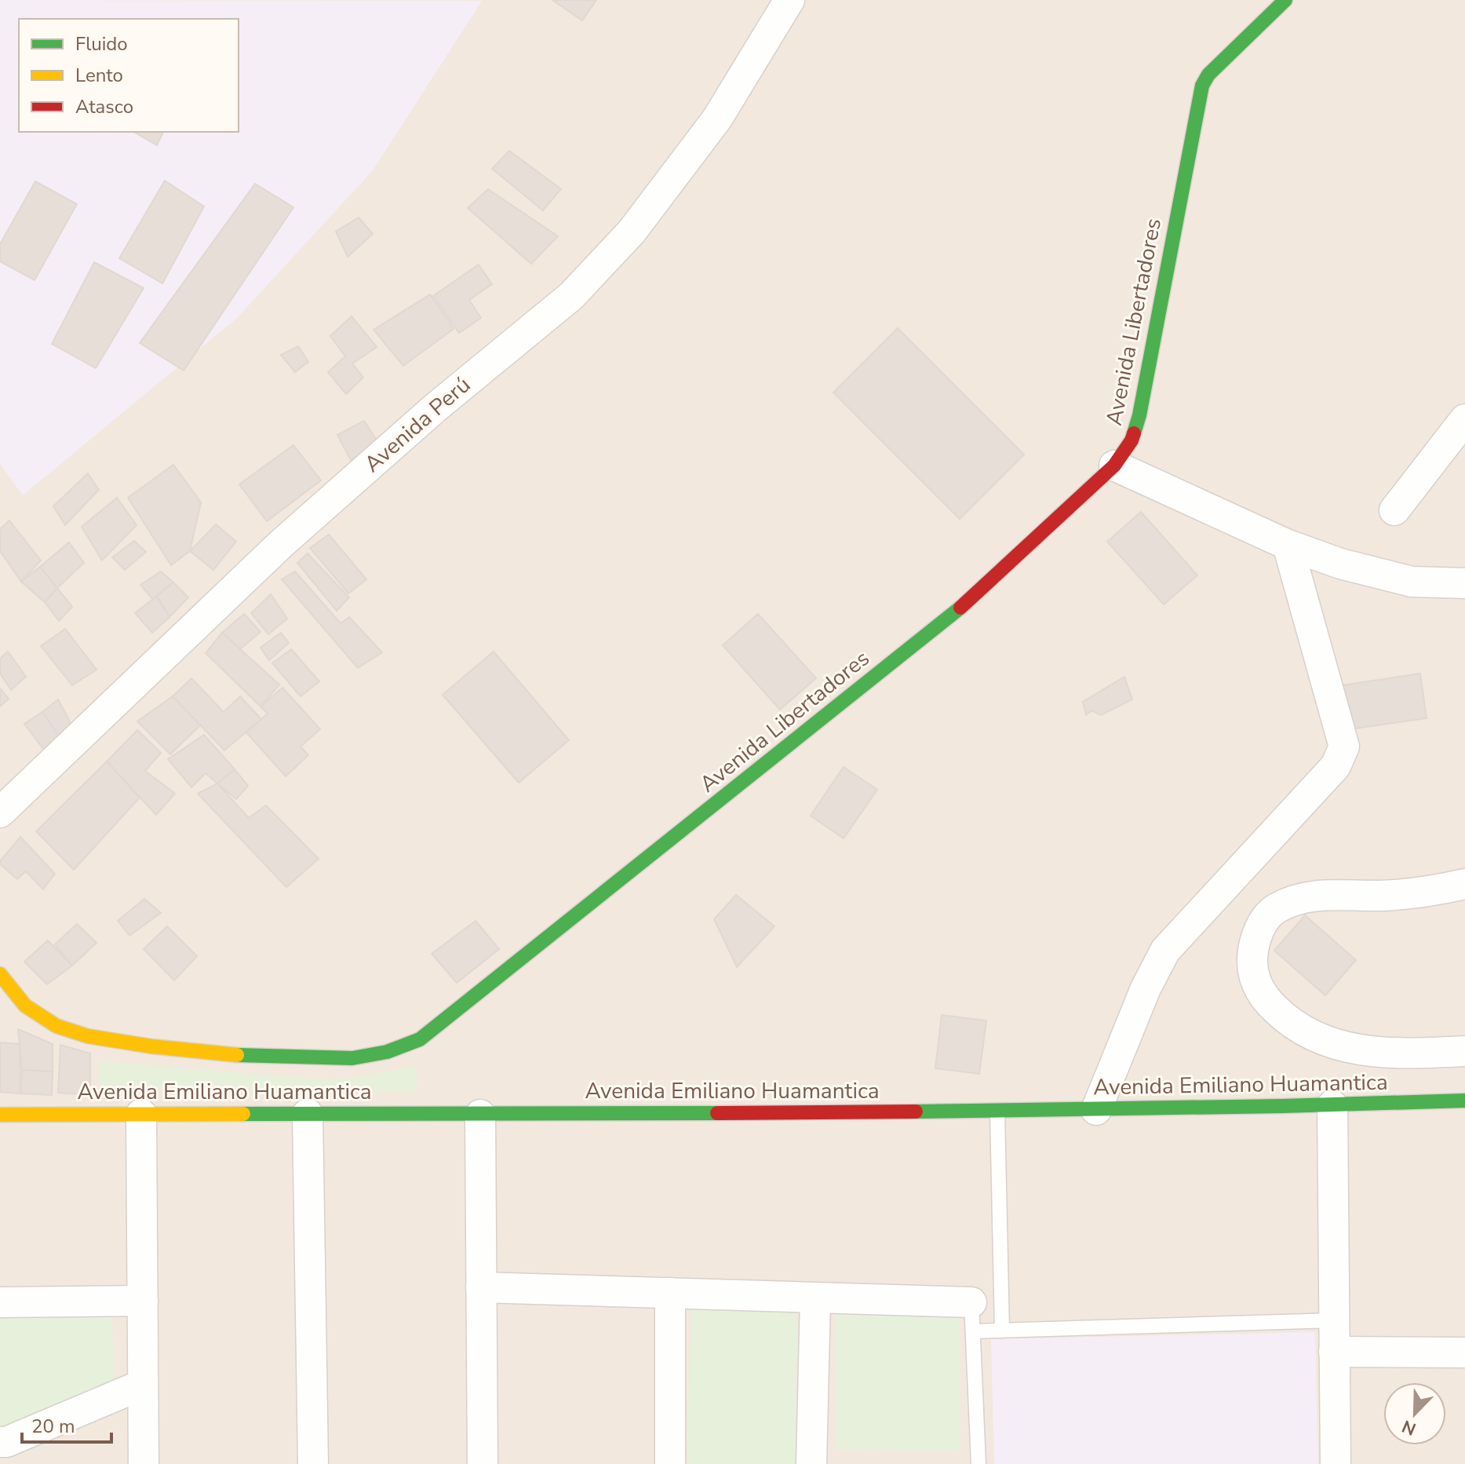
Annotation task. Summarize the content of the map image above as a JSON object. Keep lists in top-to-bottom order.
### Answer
{
  "streets": {
    "street": ["Avenida Libertadores", "Avenida Perú", "Avenida Emiliano Huamantica"]
  },
  "legend": ["Fluido", "Lento", "Atasco"],
  "scale_bar": "20 m",
  "north": "bottom left"
}
